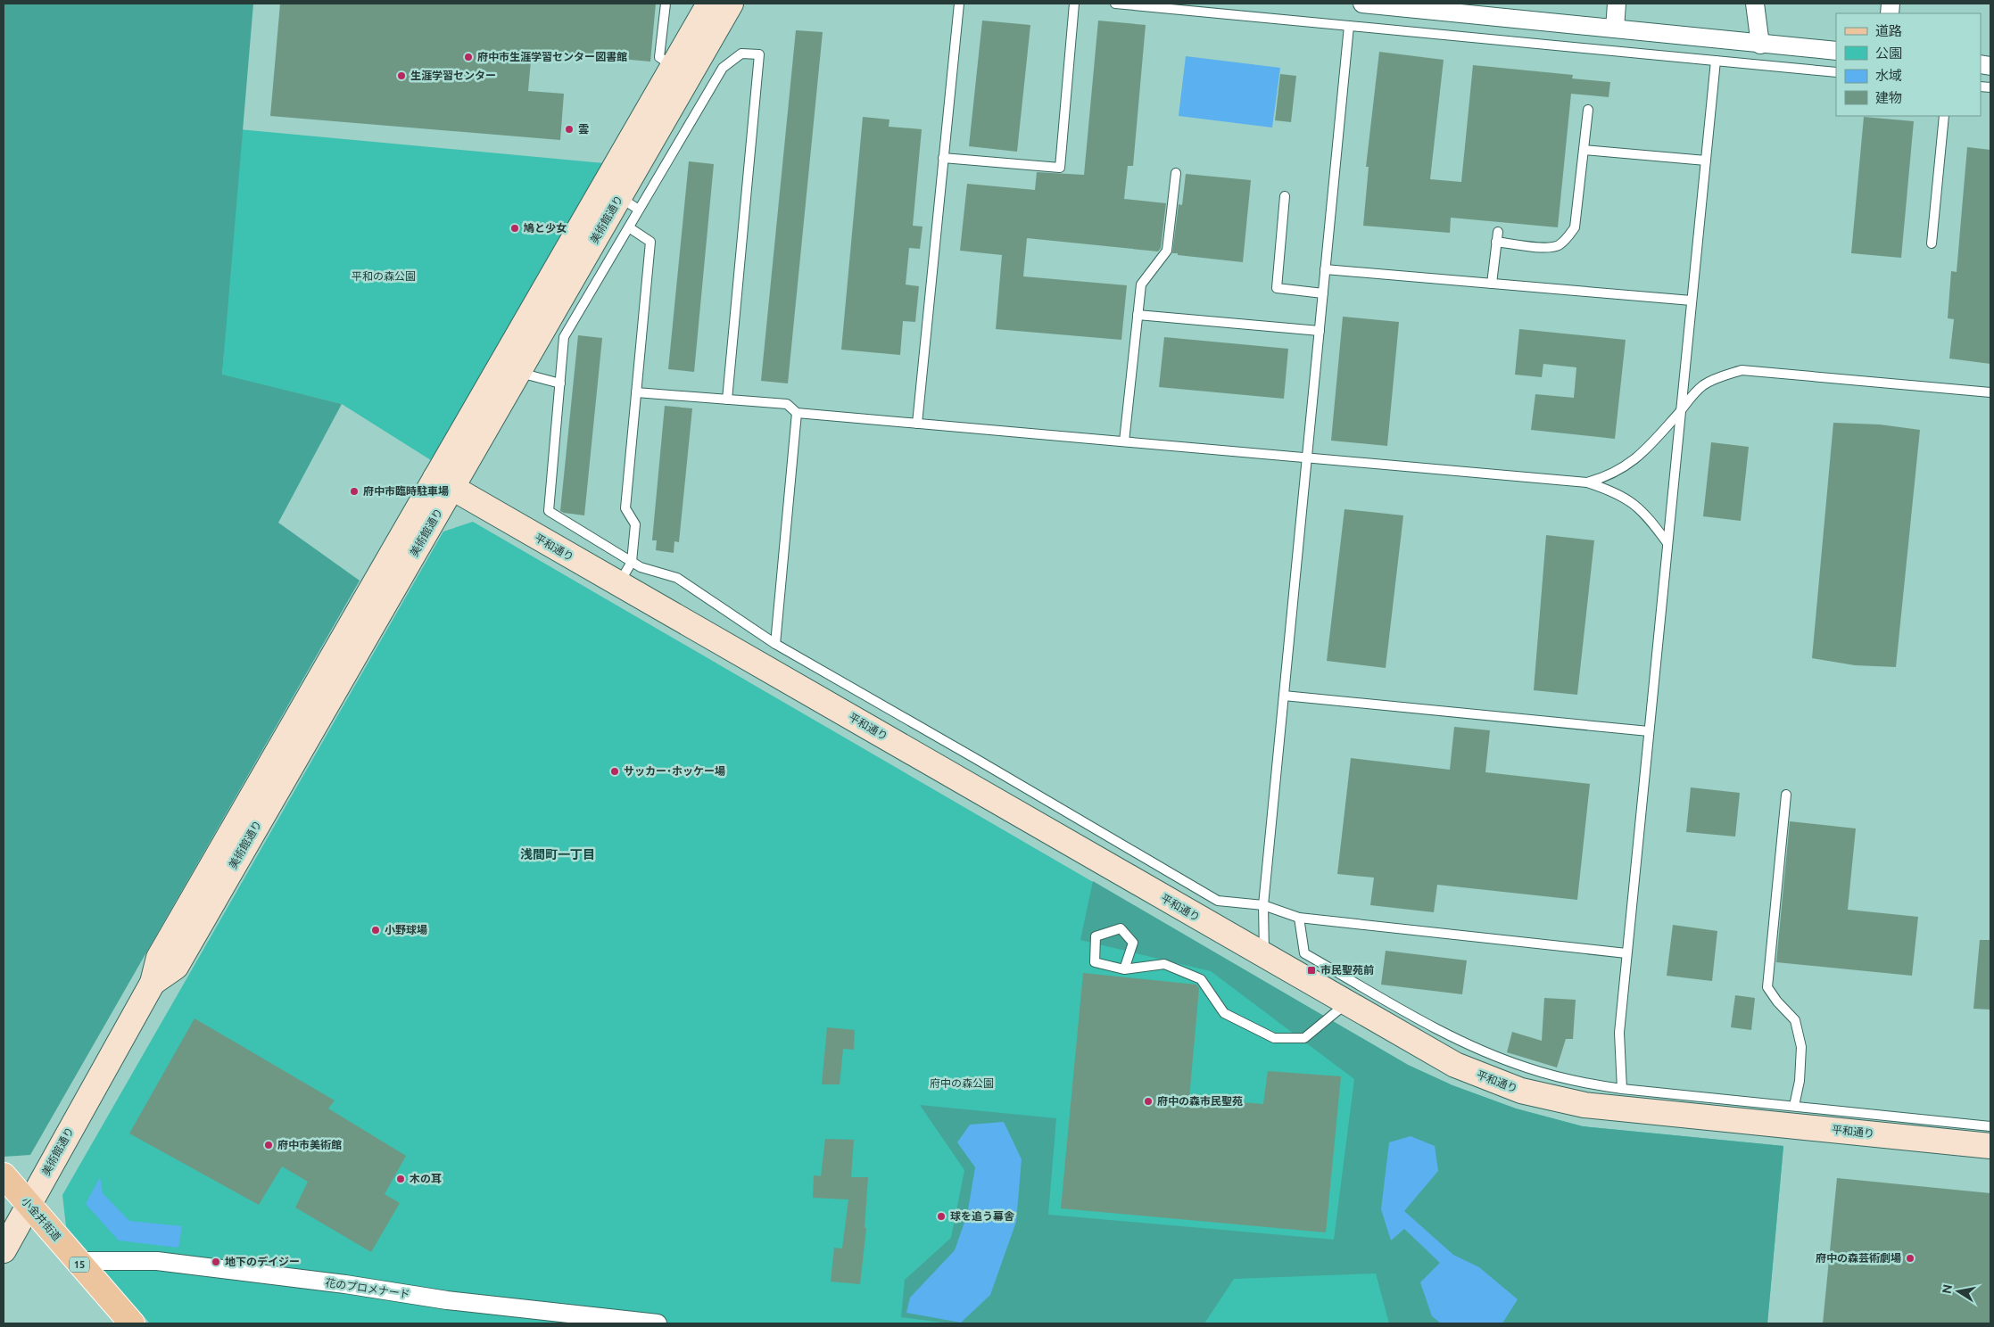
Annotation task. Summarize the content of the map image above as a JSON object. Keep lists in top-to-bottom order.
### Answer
{
  "streets": {
    "main road": ["小金井街道", "15"],
    "street": ["美術館通り", "平和通り", "花のプロメナード"]
  },
  "crossings": [
    ["美術館通り", "平和通り"],
    ["美術館通り", "小金井街道"],
    ["小金井街道", "花のプロメナード"]
  ],
  "districts": ["浅間町一丁目"],
  "parks": ["平和の森公園", "府中の森公園"],
  "places": {
    "other": [
      "府中市生涯学習センター図書館",
      "生涯学習センター",
      "雲",
      "鳩と少女",
      "府中市臨時駐車場",
      "サッカー･ホッケー場",
      "小野球場",
      "府中の森市民聖苑",
      "府中市美術館",
      "木の耳",
      "球を追う幕舎",
      "府中の森芸術劇場",
      "地下のデイジー"
    ],
    "transit": ["市民聖苑前"]
  },
  "legend": [
    "道路",
    "公園",
    "水域",
    "建物"
  ],
  "north": "left"
}
